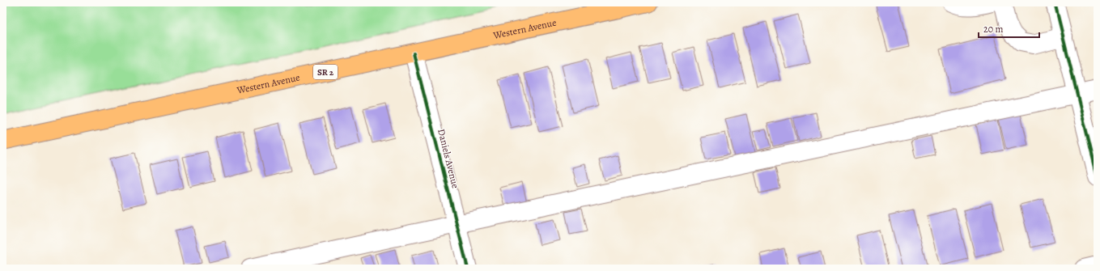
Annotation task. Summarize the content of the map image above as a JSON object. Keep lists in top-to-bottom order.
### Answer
{
  "streets": {
    "main road": ["Western Avenue", "SR 2"],
    "street": ["Daniels Avenue"]
  },
  "crossings": [
    ["Western Avenue", "Daniels Avenue"]
  ],
  "scale_bar": "20 m"
}
